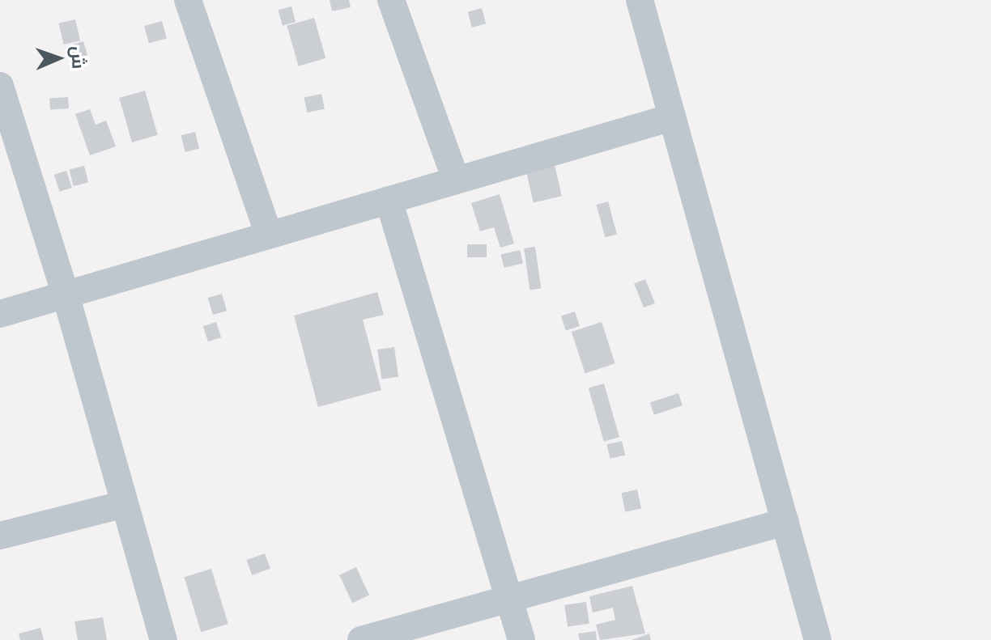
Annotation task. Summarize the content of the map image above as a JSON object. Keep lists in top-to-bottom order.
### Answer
{
  "north": "right"
}
